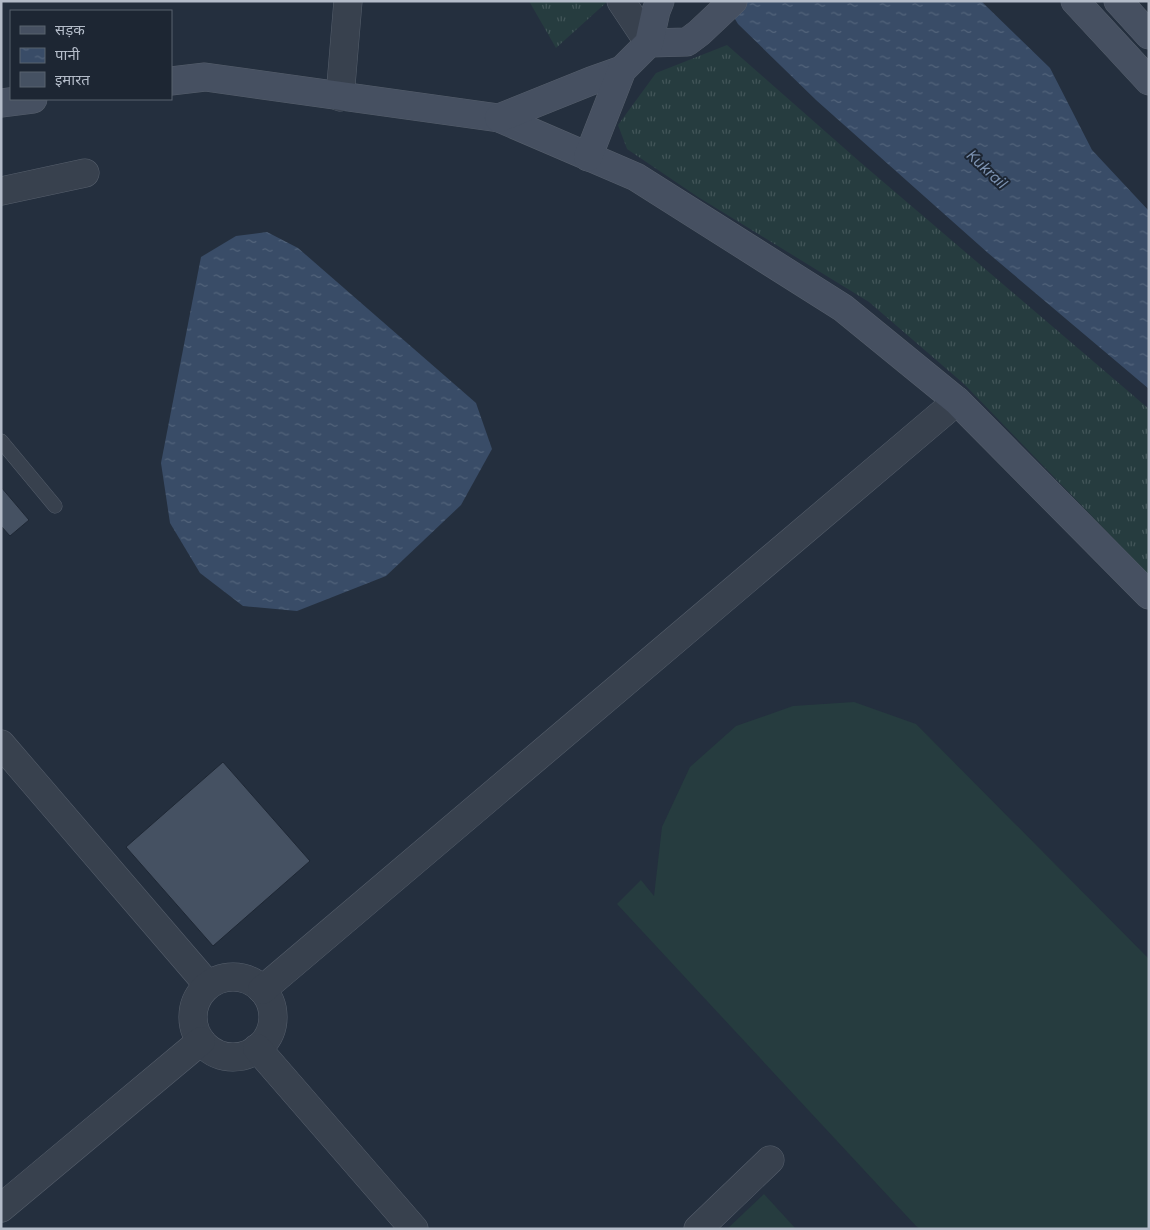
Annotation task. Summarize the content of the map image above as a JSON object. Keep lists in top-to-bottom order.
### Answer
{
  "water": ["Kukrail"],
  "legend": ["सड़क", "पानी", "इमारत"]
}
